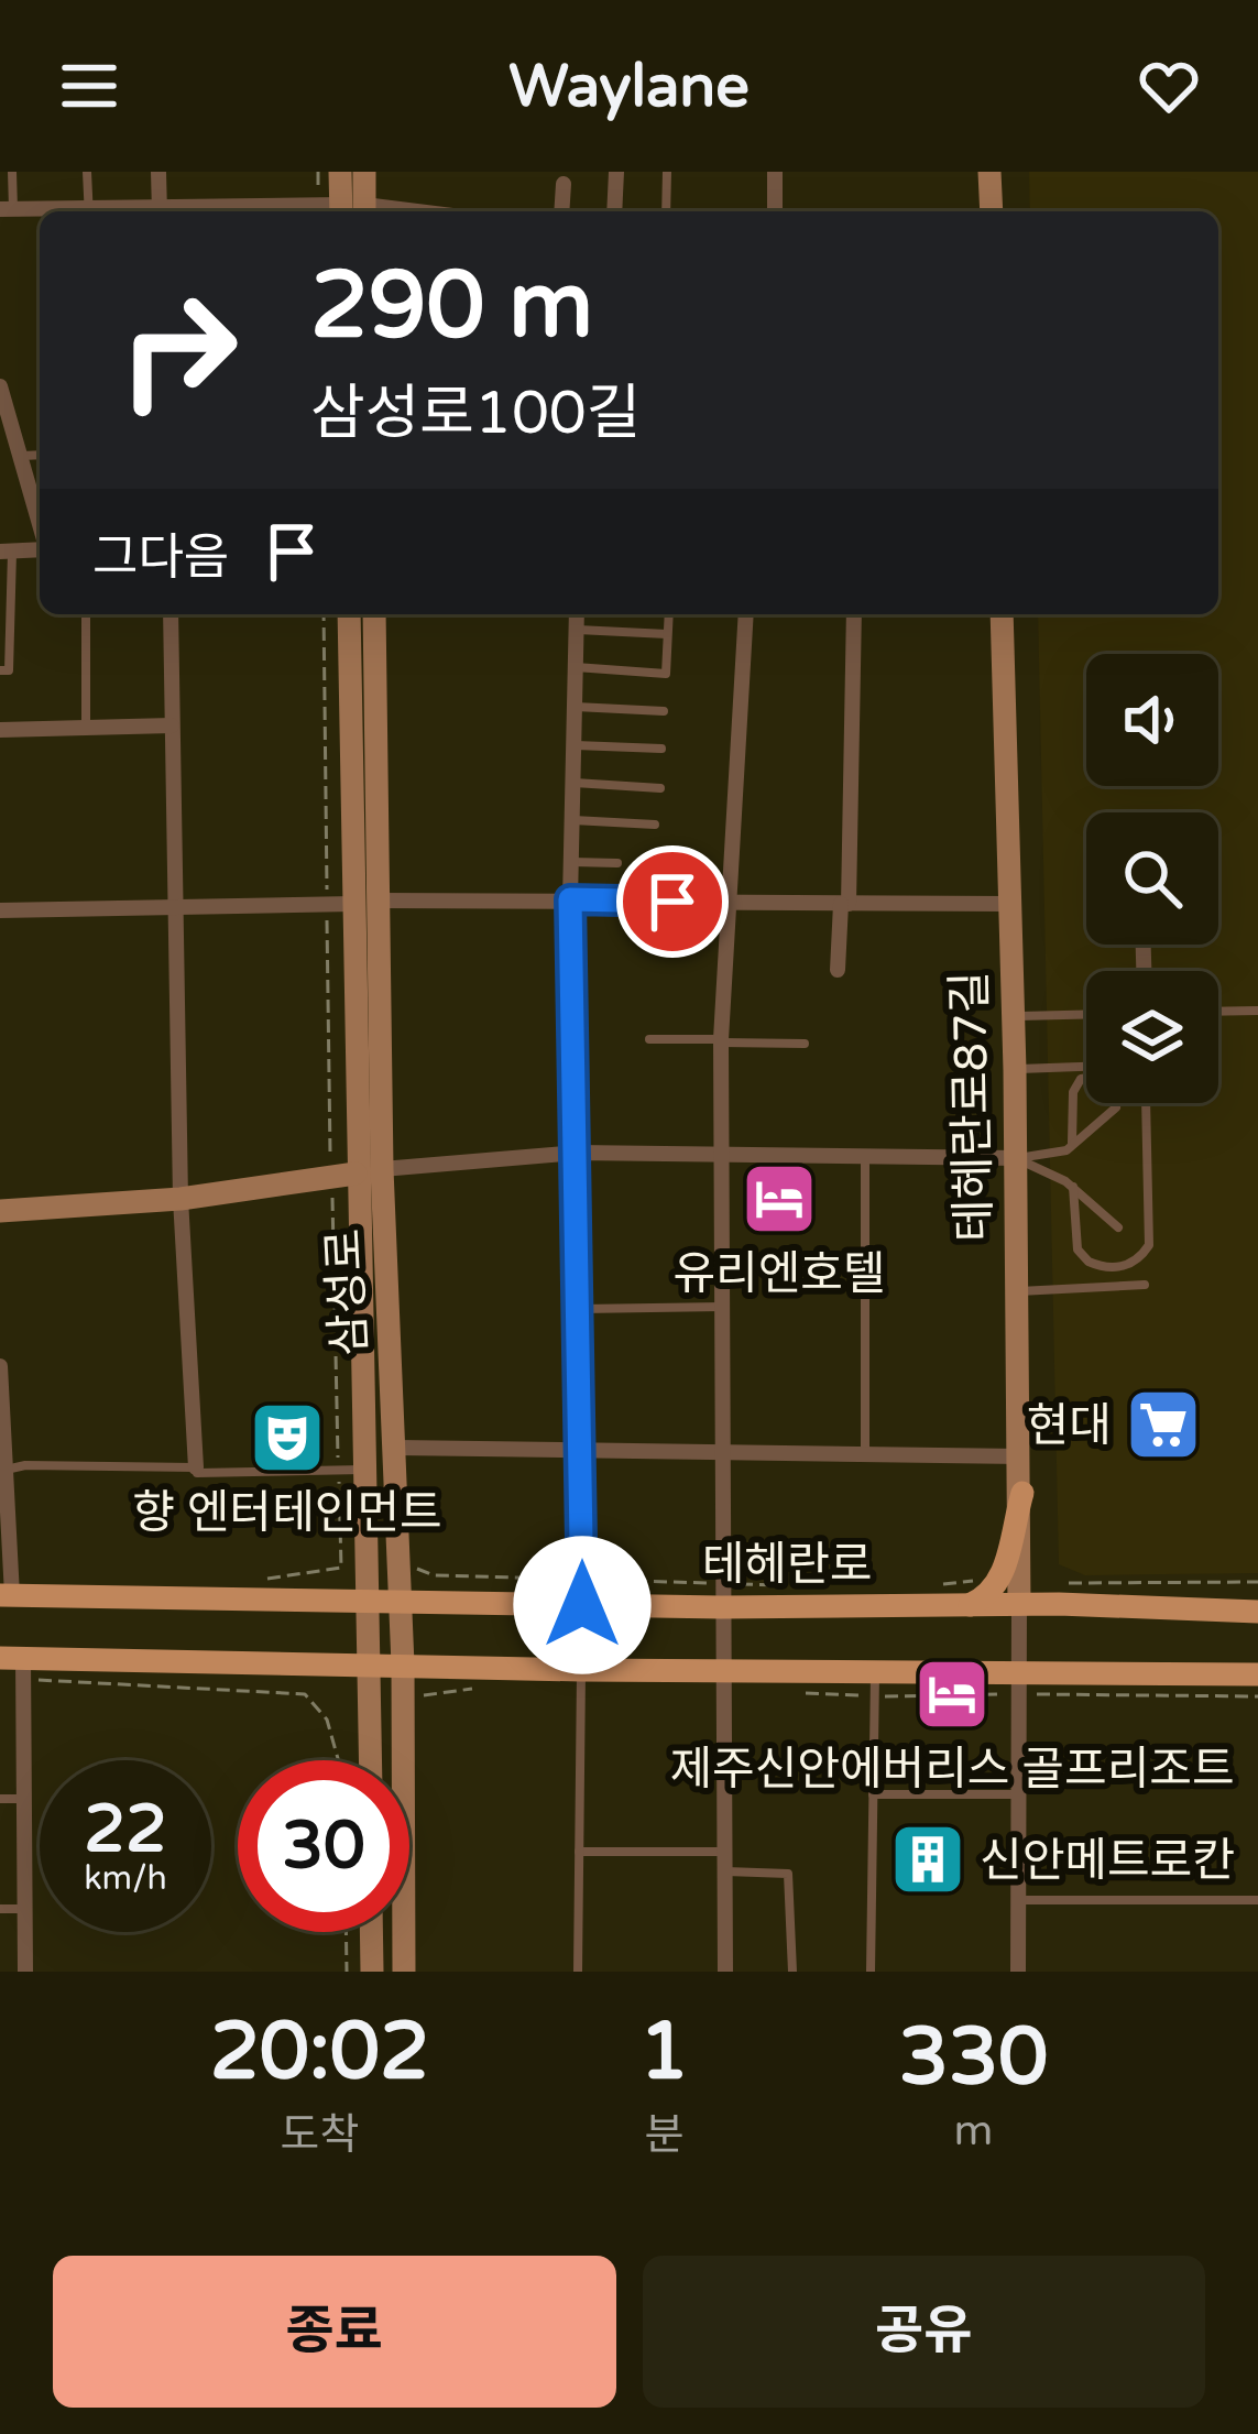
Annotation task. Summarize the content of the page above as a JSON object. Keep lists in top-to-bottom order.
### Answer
{
  "streets": {
    "main road": ["테헤란로87길", "삼성로", "테헤란로"]
  },
  "crossings": [
    ["테헤란로87길", "테헤란로"],
    ["삼성로", "테헤란로"]
  ],
  "places": {
    "hotel": ["유리엔호텔", "제주신안에버리스 골프리조트"],
    "supermarket": ["현대"],
    "theatre": ["향 엔터테인먼트"],
    "building": ["신안메트로칸"]
  },
  "page": {
    "header": "Waylane",
    "turn": ["290 m", "삼성로100길"],
    "then": "그다음",
    "speed": "22 km/h",
    "limit": "30",
    "eta": [
      "20:02",
      "도착",
      "1",
      "분",
      "330",
      "m"
    ],
    "buttons": ["종료", "공유"]
  }
}
